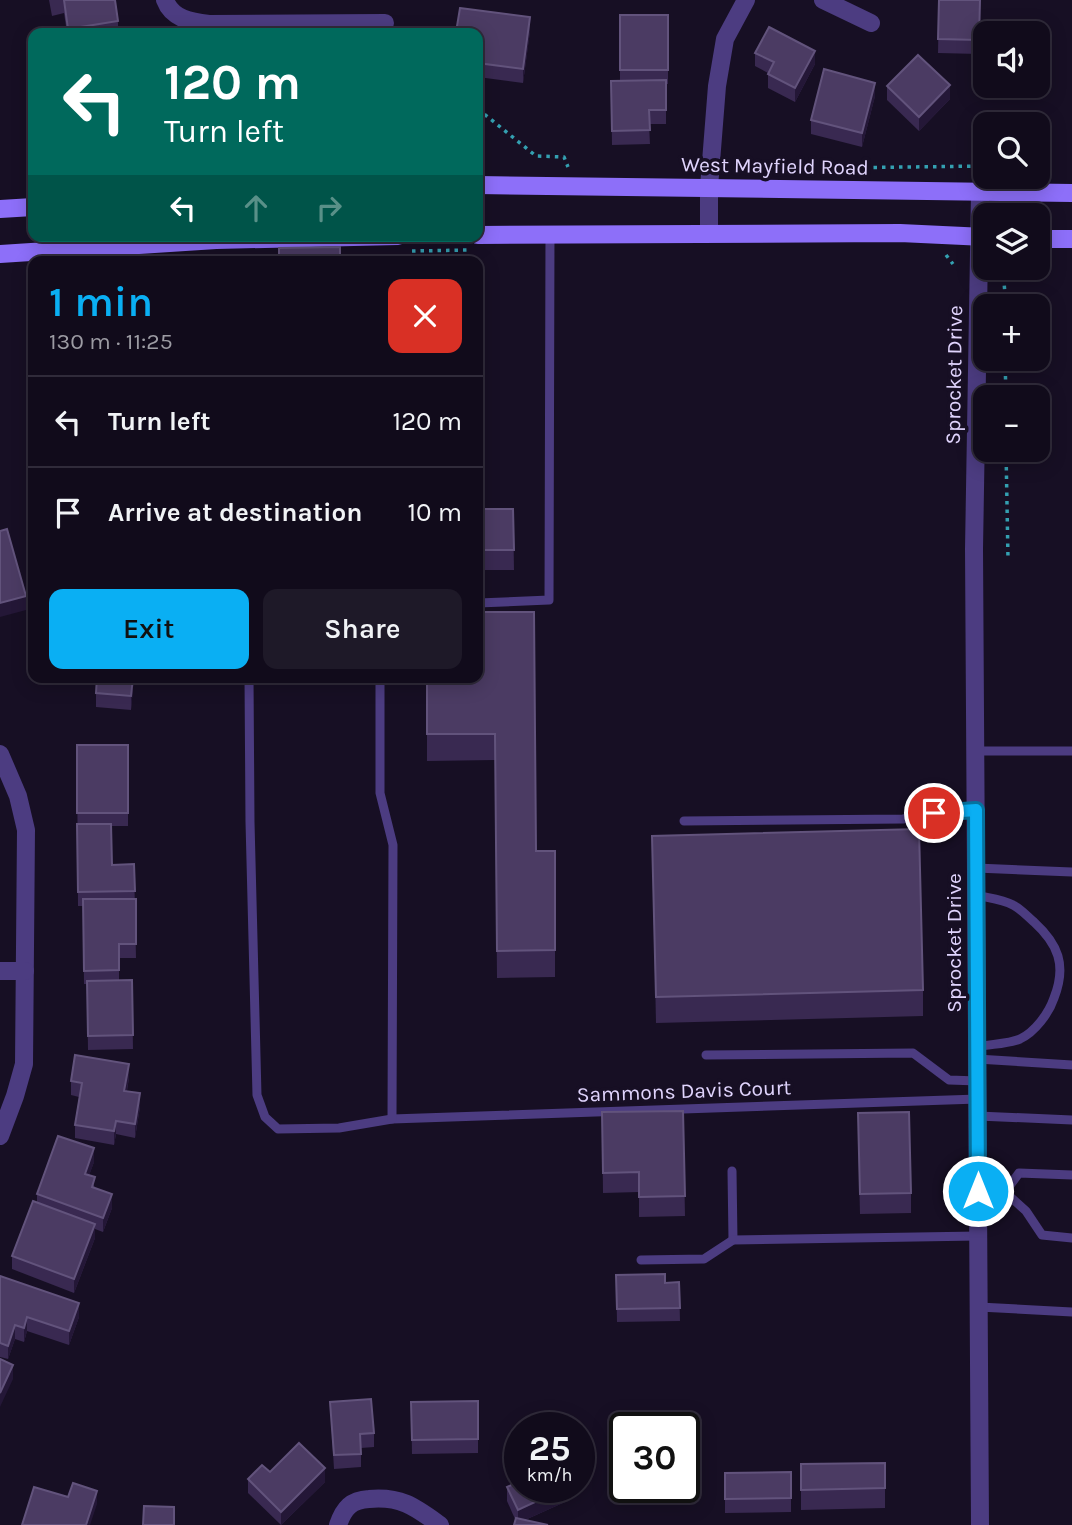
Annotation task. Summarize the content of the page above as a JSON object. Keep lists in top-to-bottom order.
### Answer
{
  "streets": {
    "main road": ["West Mayfield Road"],
    "street": ["Sprocket Drive"],
    "lane": ["Sammons Davis Court"]
  },
  "crossings": [
    ["West Mayfield Road", "Sprocket Drive"],
    ["Sprocket Drive", "Sammons Davis Court"]
  ],
  "page": {
    "map_buttons": ["+", "−"],
    "turn": ["120 m", "Turn left"],
    "heading": ["1 min", "130 m · 11:25"],
    "list": [
      {
        "name": "Turn left",
        "value": "120 m"
      },
      {
        "name": "Arrive at destination",
        "value": "10 m"
      }
    ],
    "buttons": ["Exit", "Share"],
    "speed": "25 km/h",
    "limit": "30"
  }
}
